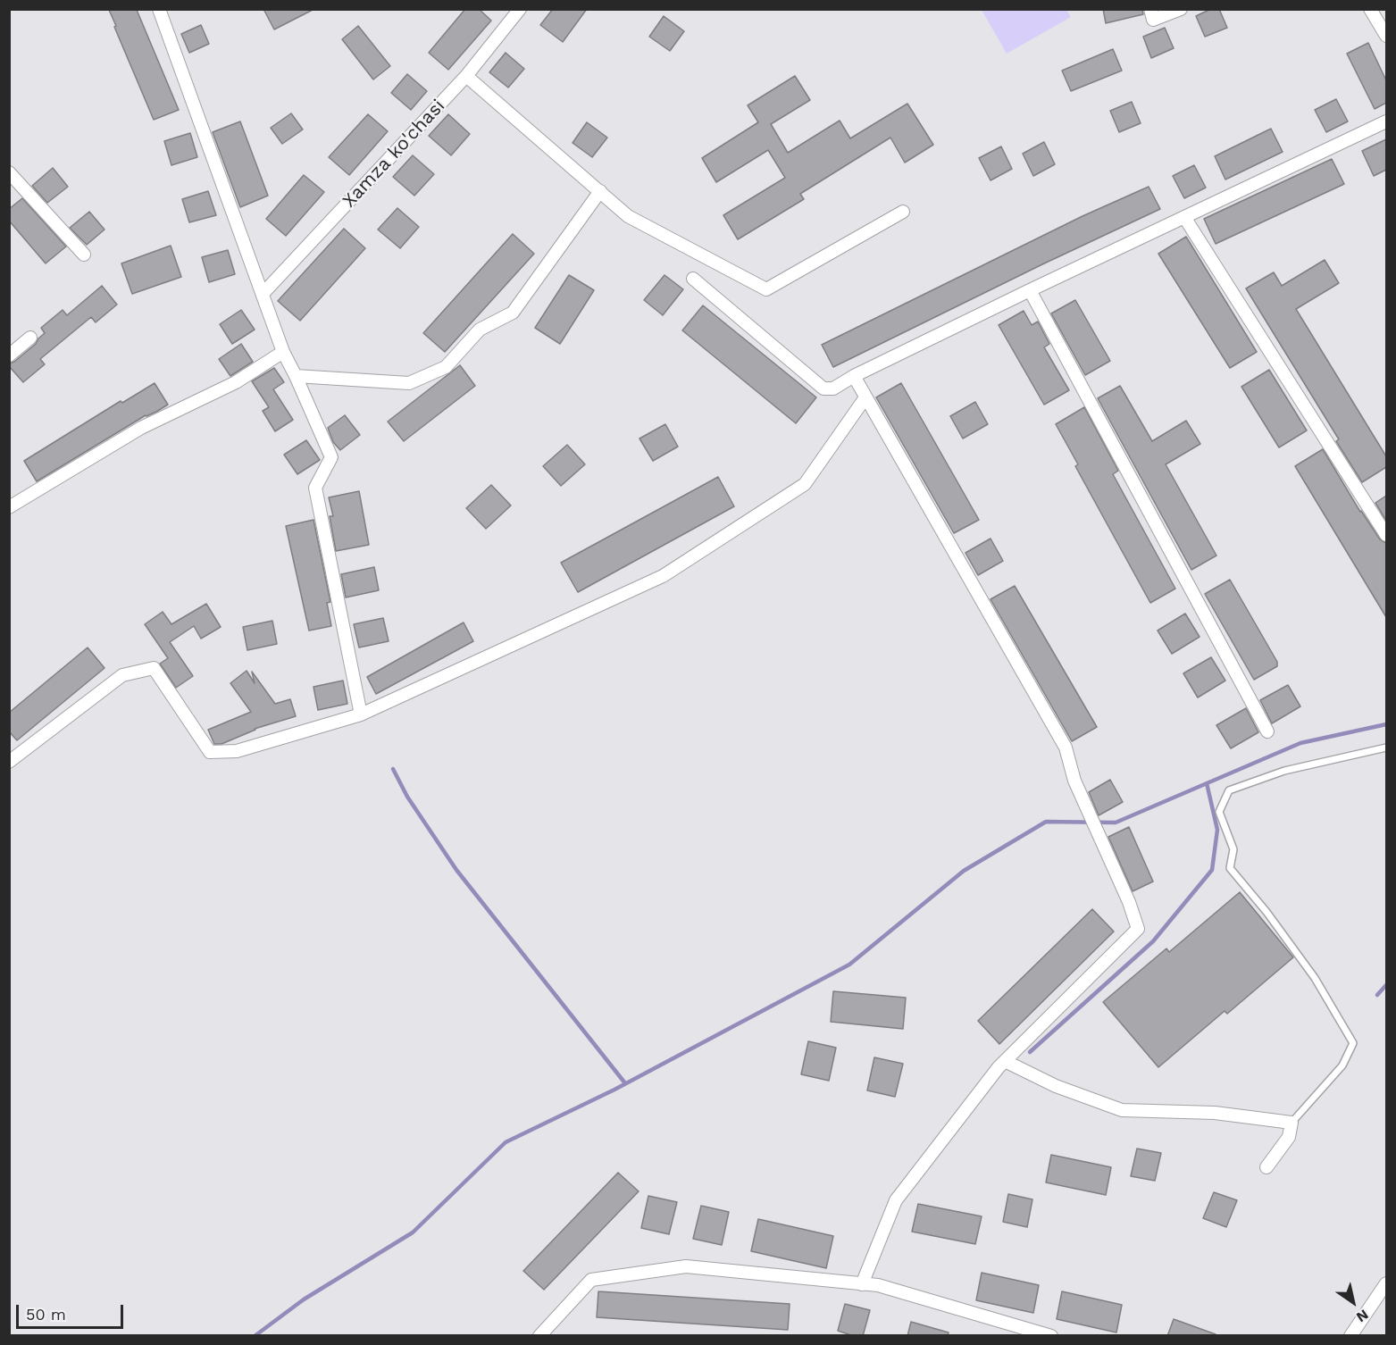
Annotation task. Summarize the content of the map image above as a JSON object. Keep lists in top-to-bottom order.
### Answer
{
  "streets": {
    "street": ["Xamza ko'chasi"]
  },
  "scale_bar": "50 m",
  "north": "bottom right"
}
